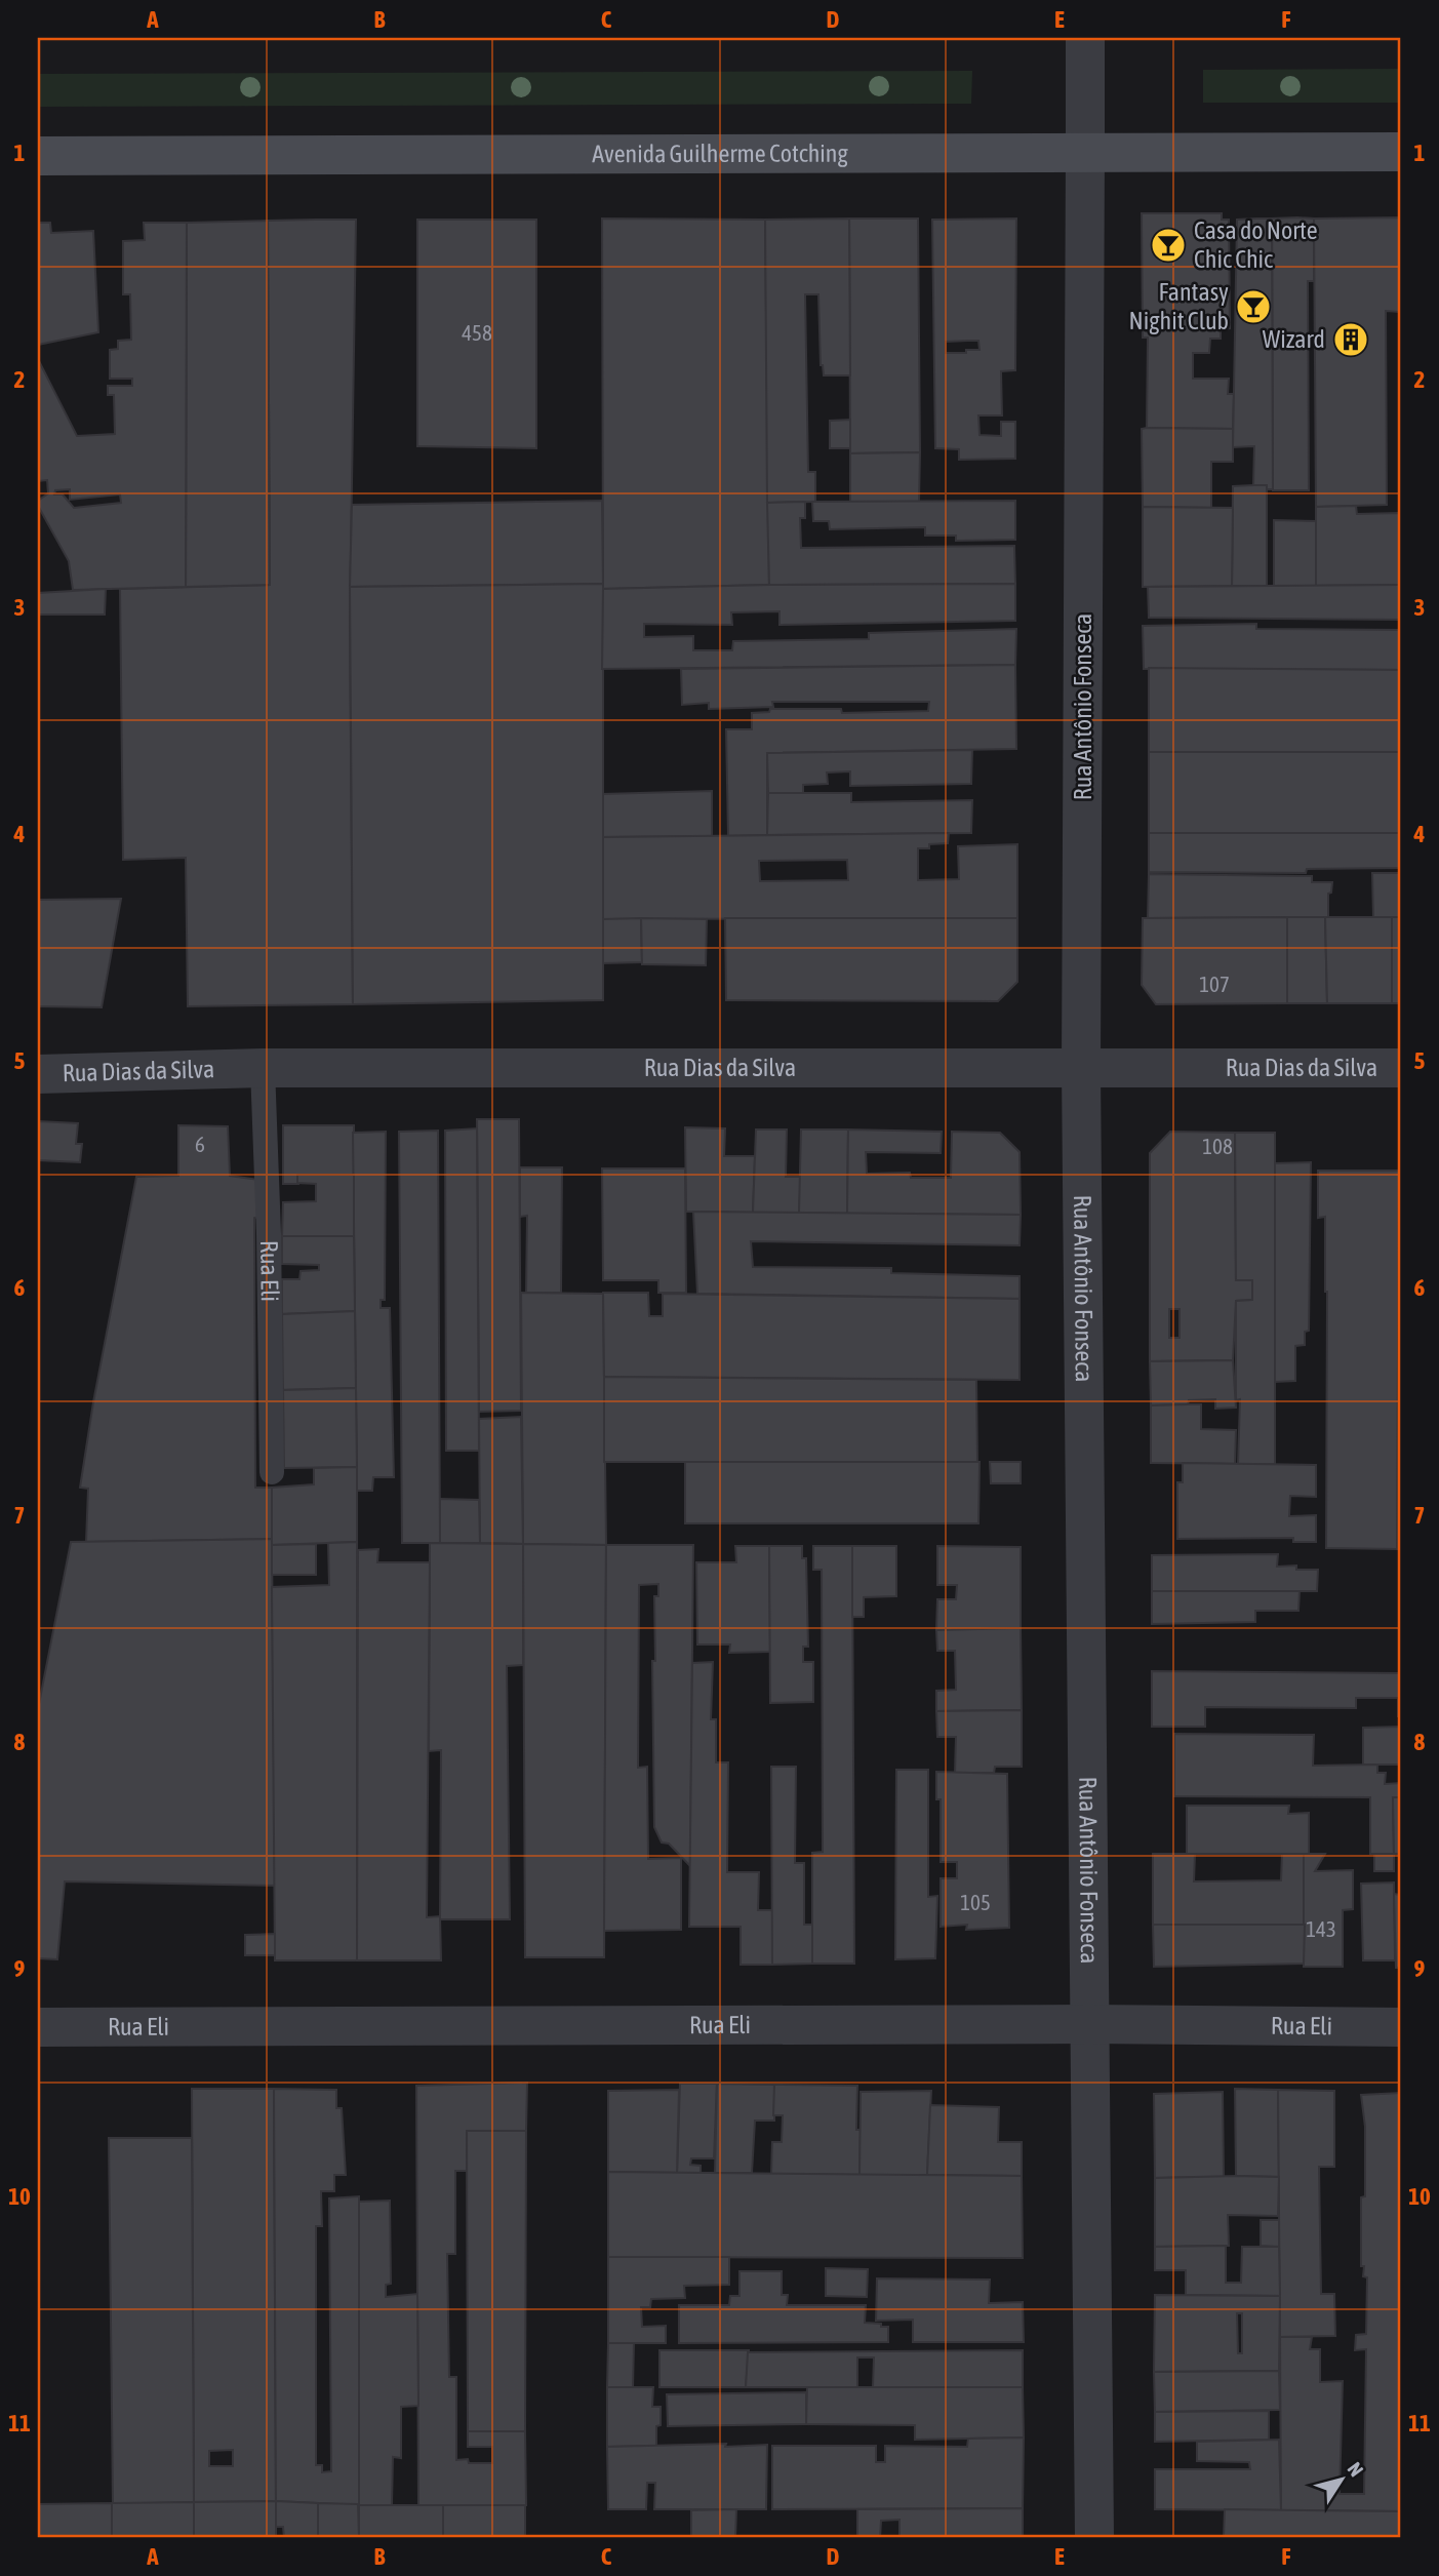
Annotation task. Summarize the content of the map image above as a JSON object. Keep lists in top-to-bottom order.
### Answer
{
  "streets": {
    "main road": ["Avenida Guilherme Cotching"],
    "street": ["Rua Antônio Fonseca", "Rua Dias da Silva", "Rua Eli"]
  },
  "crossings": [
    ["Avenida Guilherme Cotching", "Rua Antônio Fonseca"],
    ["Rua Antônio Fonseca", "Rua Dias da Silva"],
    ["Rua Antônio Fonseca", "Rua Eli"],
    ["Rua Dias da Silva", "Rua Eli"]
  ],
  "places": {
    "bar": ["Casa do Norte Chic Chic", "Fantasy Nighit Club"],
    "building": ["Wizard"]
  },
  "house_numbers": [
    "458",
    "107",
    "6",
    "108",
    "105",
    "143"
  ],
  "north": "top right",
  "grid": {
    "columns": [
      "A",
      "B",
      "C",
      "D",
      "E",
      "F"
    ],
    "rows": [
      "1",
      "2",
      "3",
      "4",
      "5",
      "6",
      "7",
      "8",
      "9",
      "10",
      "11"
    ]
  }
}
